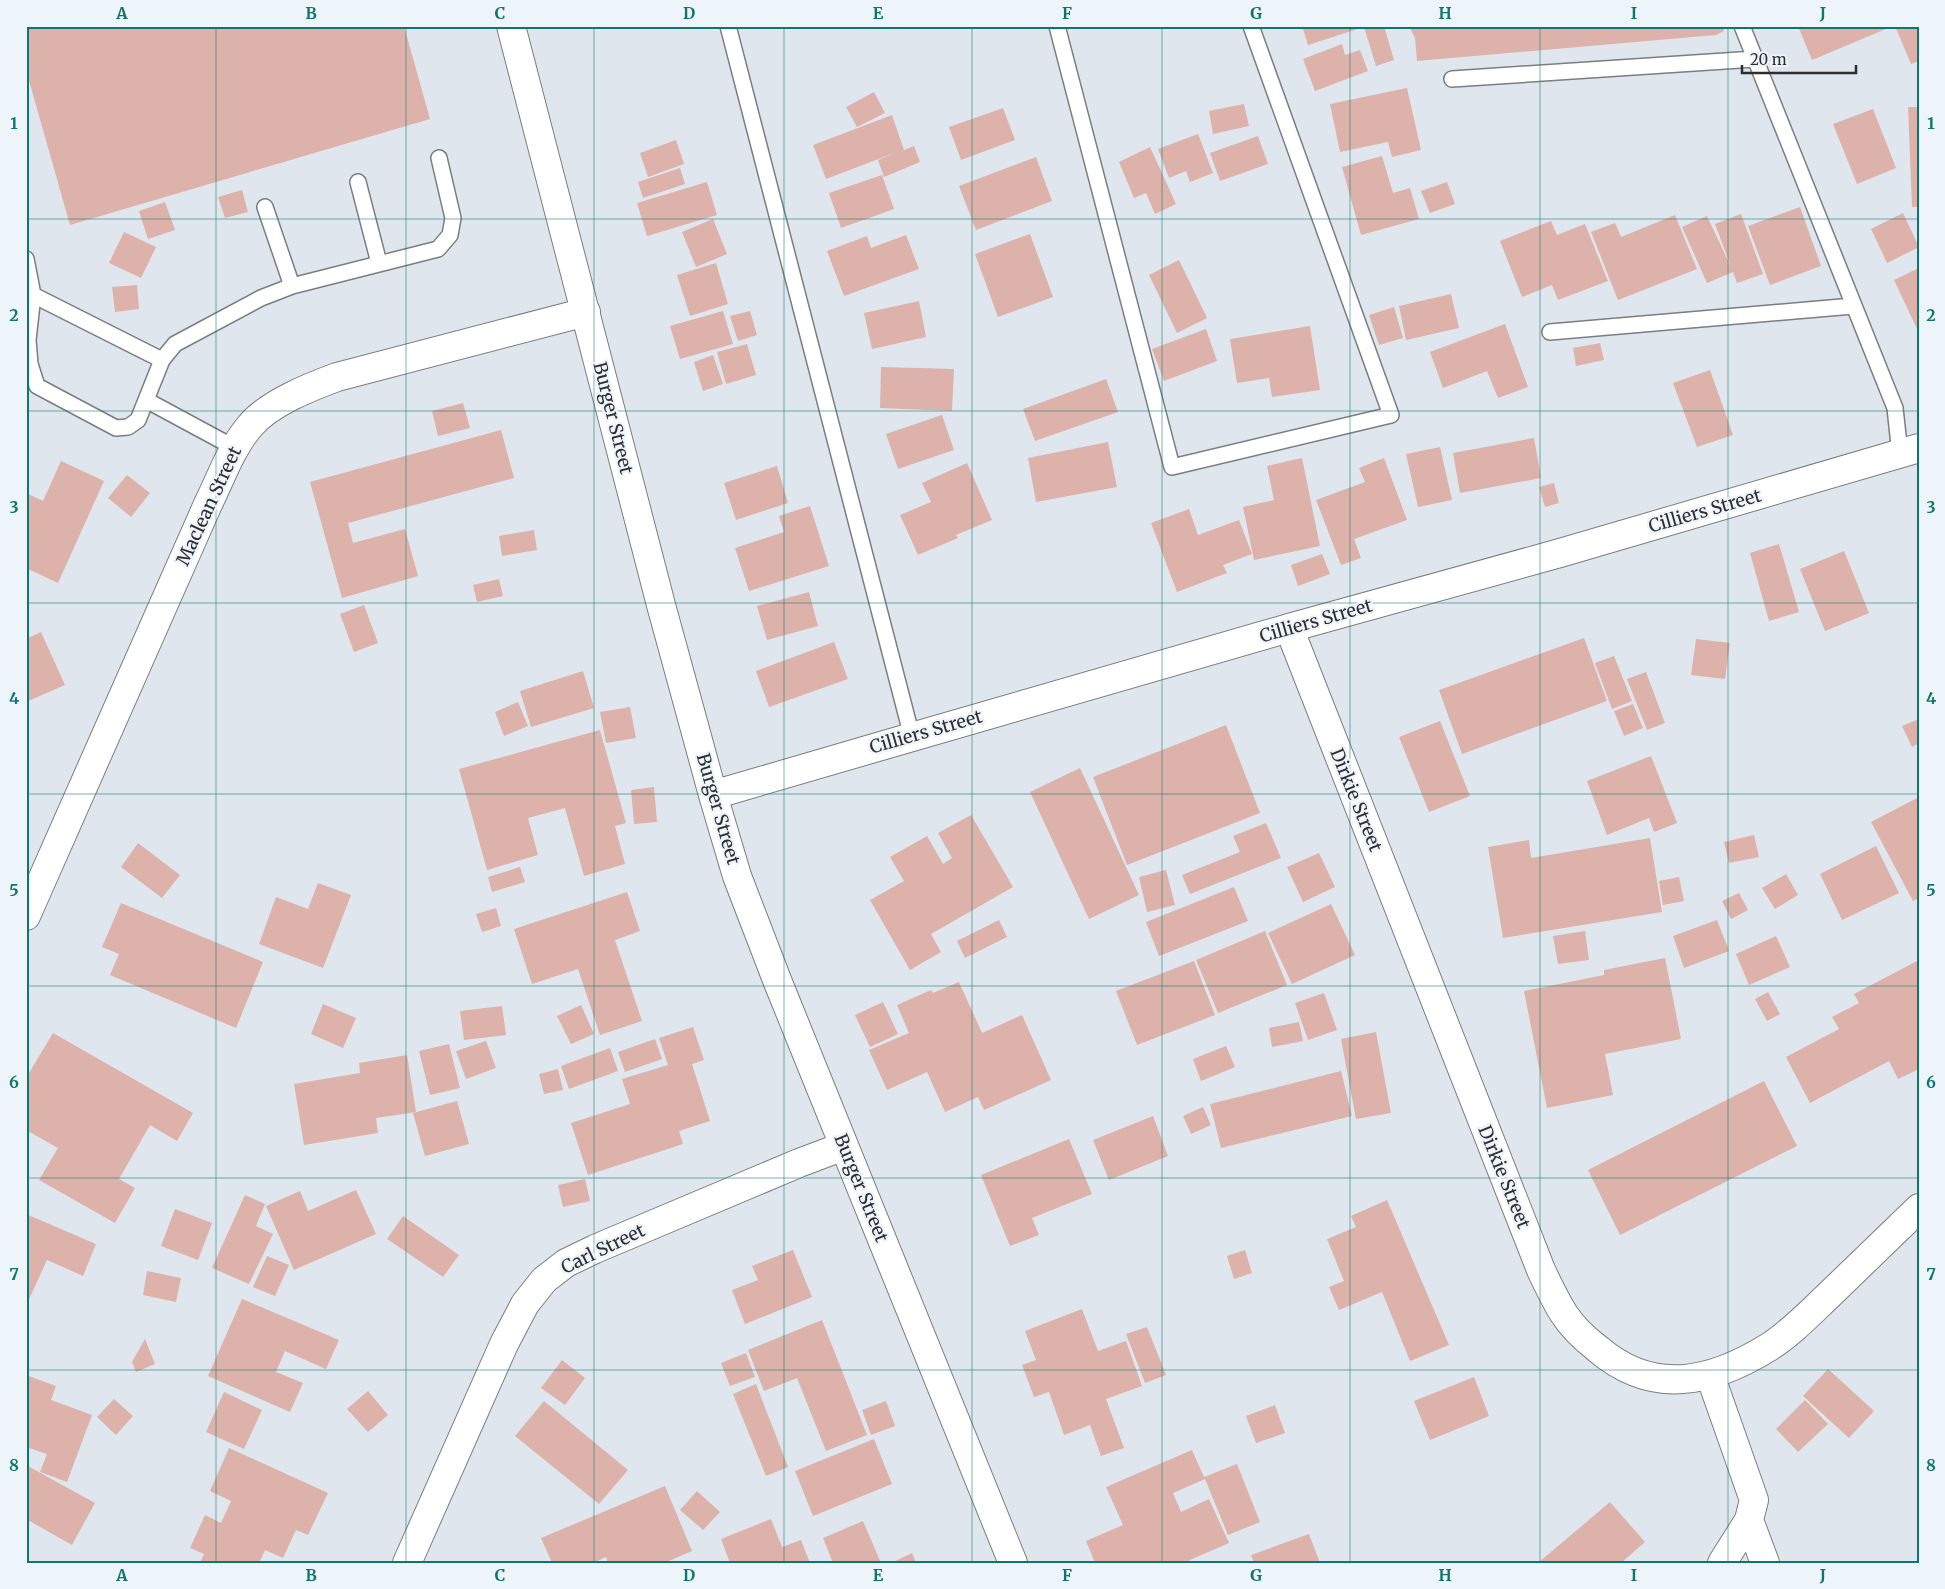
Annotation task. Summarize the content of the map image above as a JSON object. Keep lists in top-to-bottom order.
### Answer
{
  "streets": {
    "street": [
      "Burger Street",
      "Maclean Street",
      "Cilliers Street",
      "Dirkie Street",
      "Carl Street"
    ]
  },
  "crossings": [
    ["Burger Street", "Maclean Street"],
    ["Burger Street", "Cilliers Street"],
    ["Burger Street", "Carl Street"],
    ["Cilliers Street", "Dirkie Street"]
  ],
  "scale_bar": "20 m",
  "grid": {
    "columns": [
      "A",
      "B",
      "C",
      "D",
      "E",
      "F",
      "G",
      "H",
      "I",
      "J"
    ],
    "rows": [
      "1",
      "2",
      "3",
      "4",
      "5",
      "6",
      "7",
      "8"
    ]
  }
}
